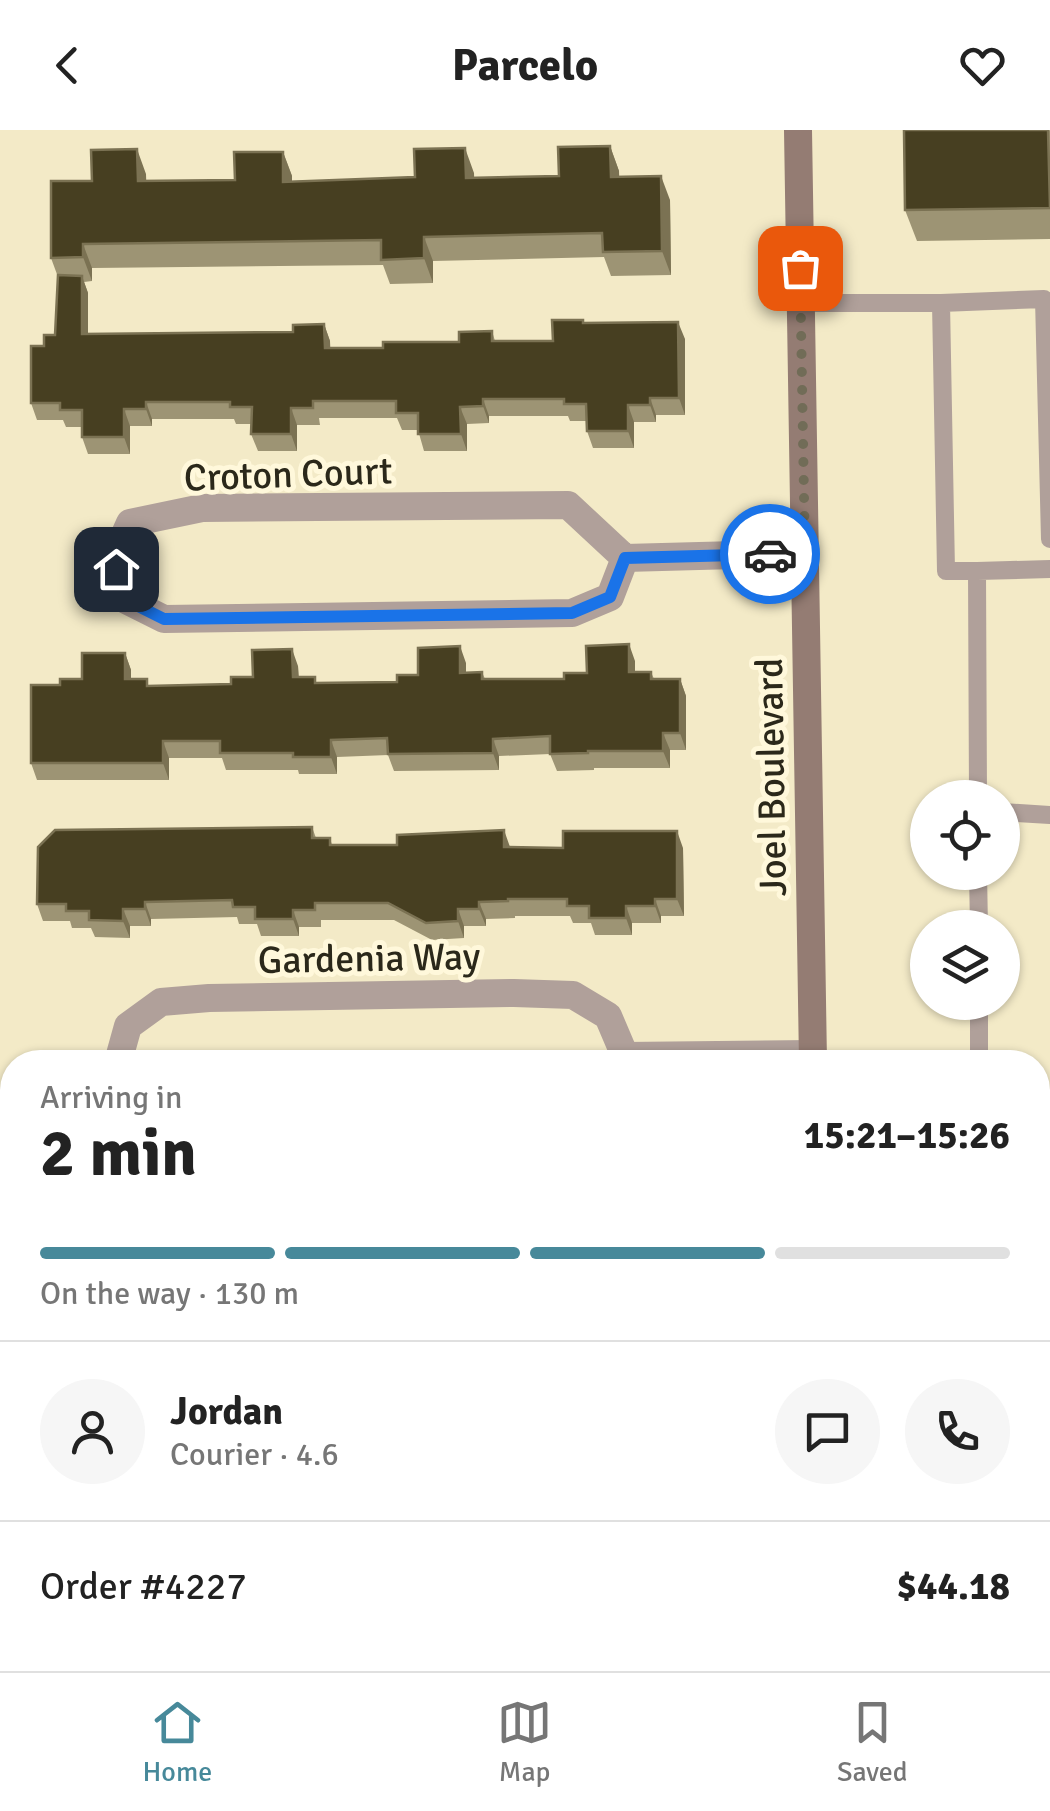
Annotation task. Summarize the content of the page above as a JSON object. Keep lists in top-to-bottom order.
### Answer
{
  "streets": {
    "main road": ["Joel Boulevard"],
    "street": ["Croton Court", "Gardenia Way"]
  },
  "page": {
    "header": "Parcelo",
    "heading": ["2 min", "Arriving in", "15:21–15:26"],
    "panel": [
      "Jordan",
      "Courier · 4.6",
      "Order #4227",
      "$44.18"
    ],
    "bar": "On the way · 130 m",
    "tabs": ["Home", "Map", "Saved"]
  }
}
